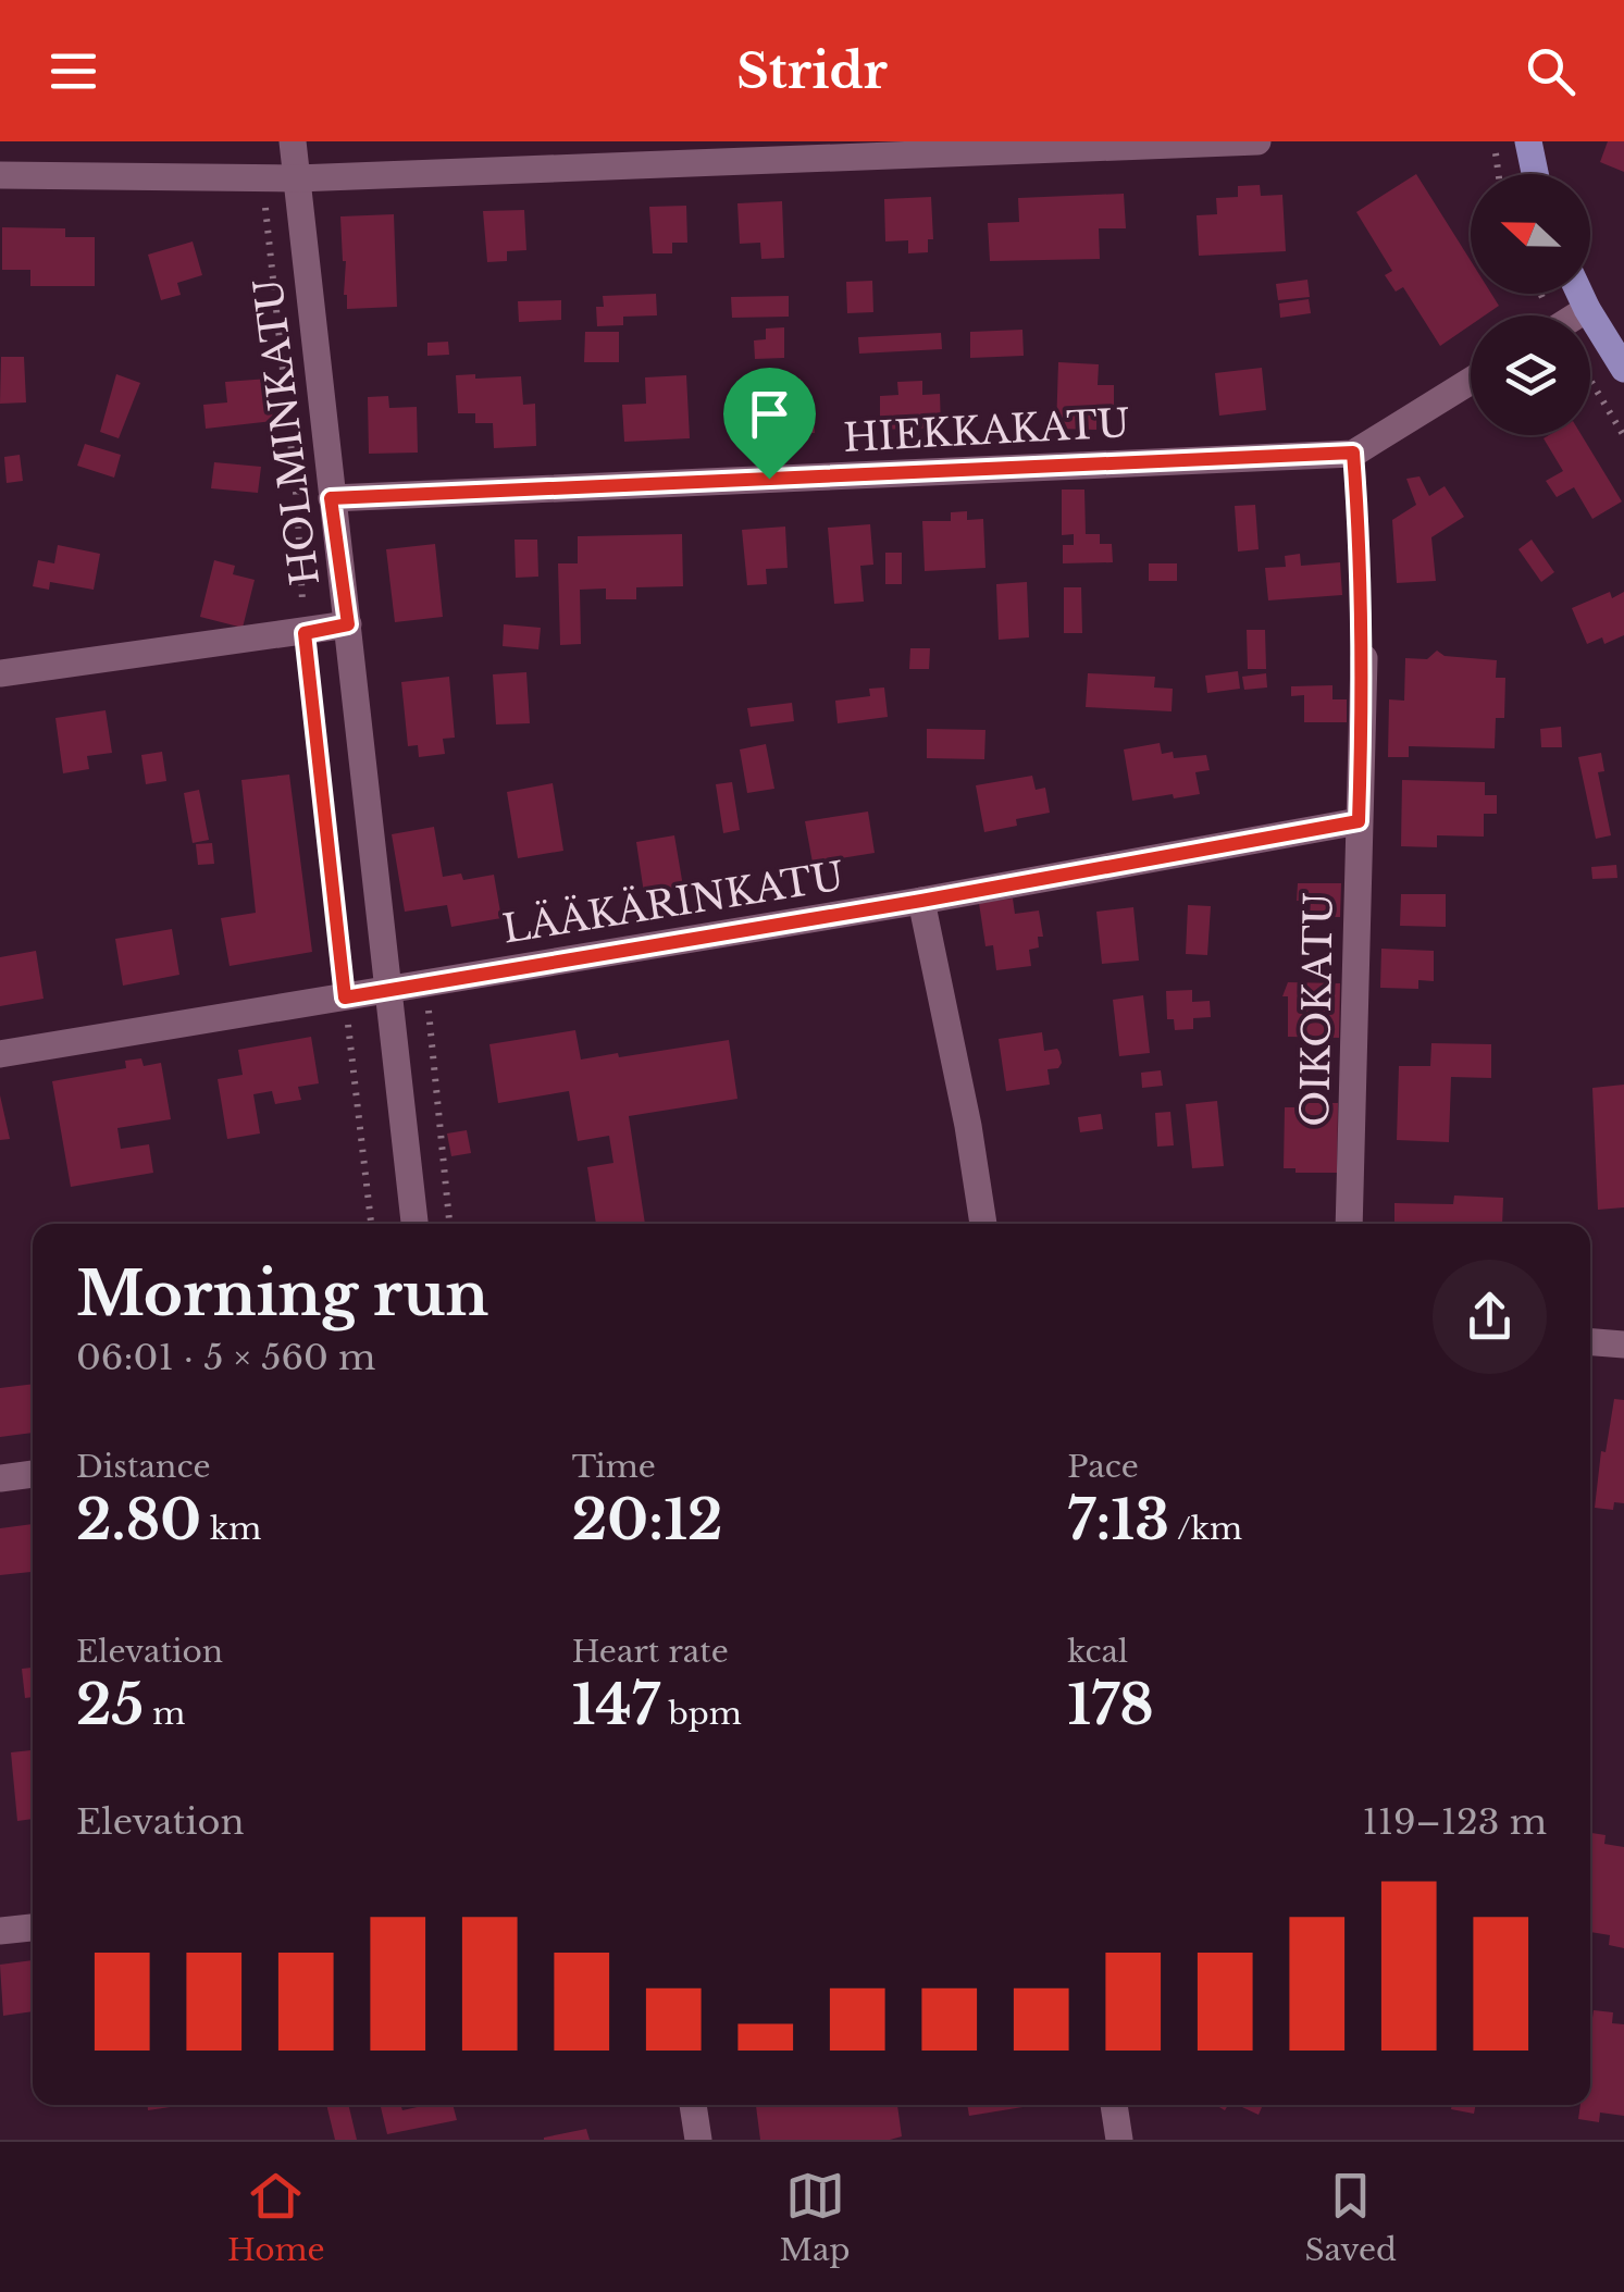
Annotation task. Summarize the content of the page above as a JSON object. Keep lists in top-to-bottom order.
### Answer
{
  "streets": {
    "street": [
      "HIEKKAKATU",
      "HOLMINKATU",
      "LÄÄKÄRINKATU",
      "OIKOKATU"
    ]
  },
  "crossings": [
    ["HIEKKAKATU", "HOLMINKATU"],
    ["HOLMINKATU", "LÄÄKÄRINKATU"],
    ["LÄÄKÄRINKATU", "OIKOKATU"]
  ],
  "north": "left",
  "page": {
    "header": "Stridr",
    "heading": ["Morning run", "06:01 · 5 × 560 m"],
    "stats": [
      ["Distance", "2.80 km"],
      ["Time", "20:12"],
      ["Pace", "7:13 /km"],
      ["Elevation", "25 m"],
      ["Heart rate", "147 bpm"],
      ["kcal", "178"]
    ],
    "chart": ["Elevation", "119–123 m"],
    "tabs": ["Home", "Map", "Saved"]
  }
}
